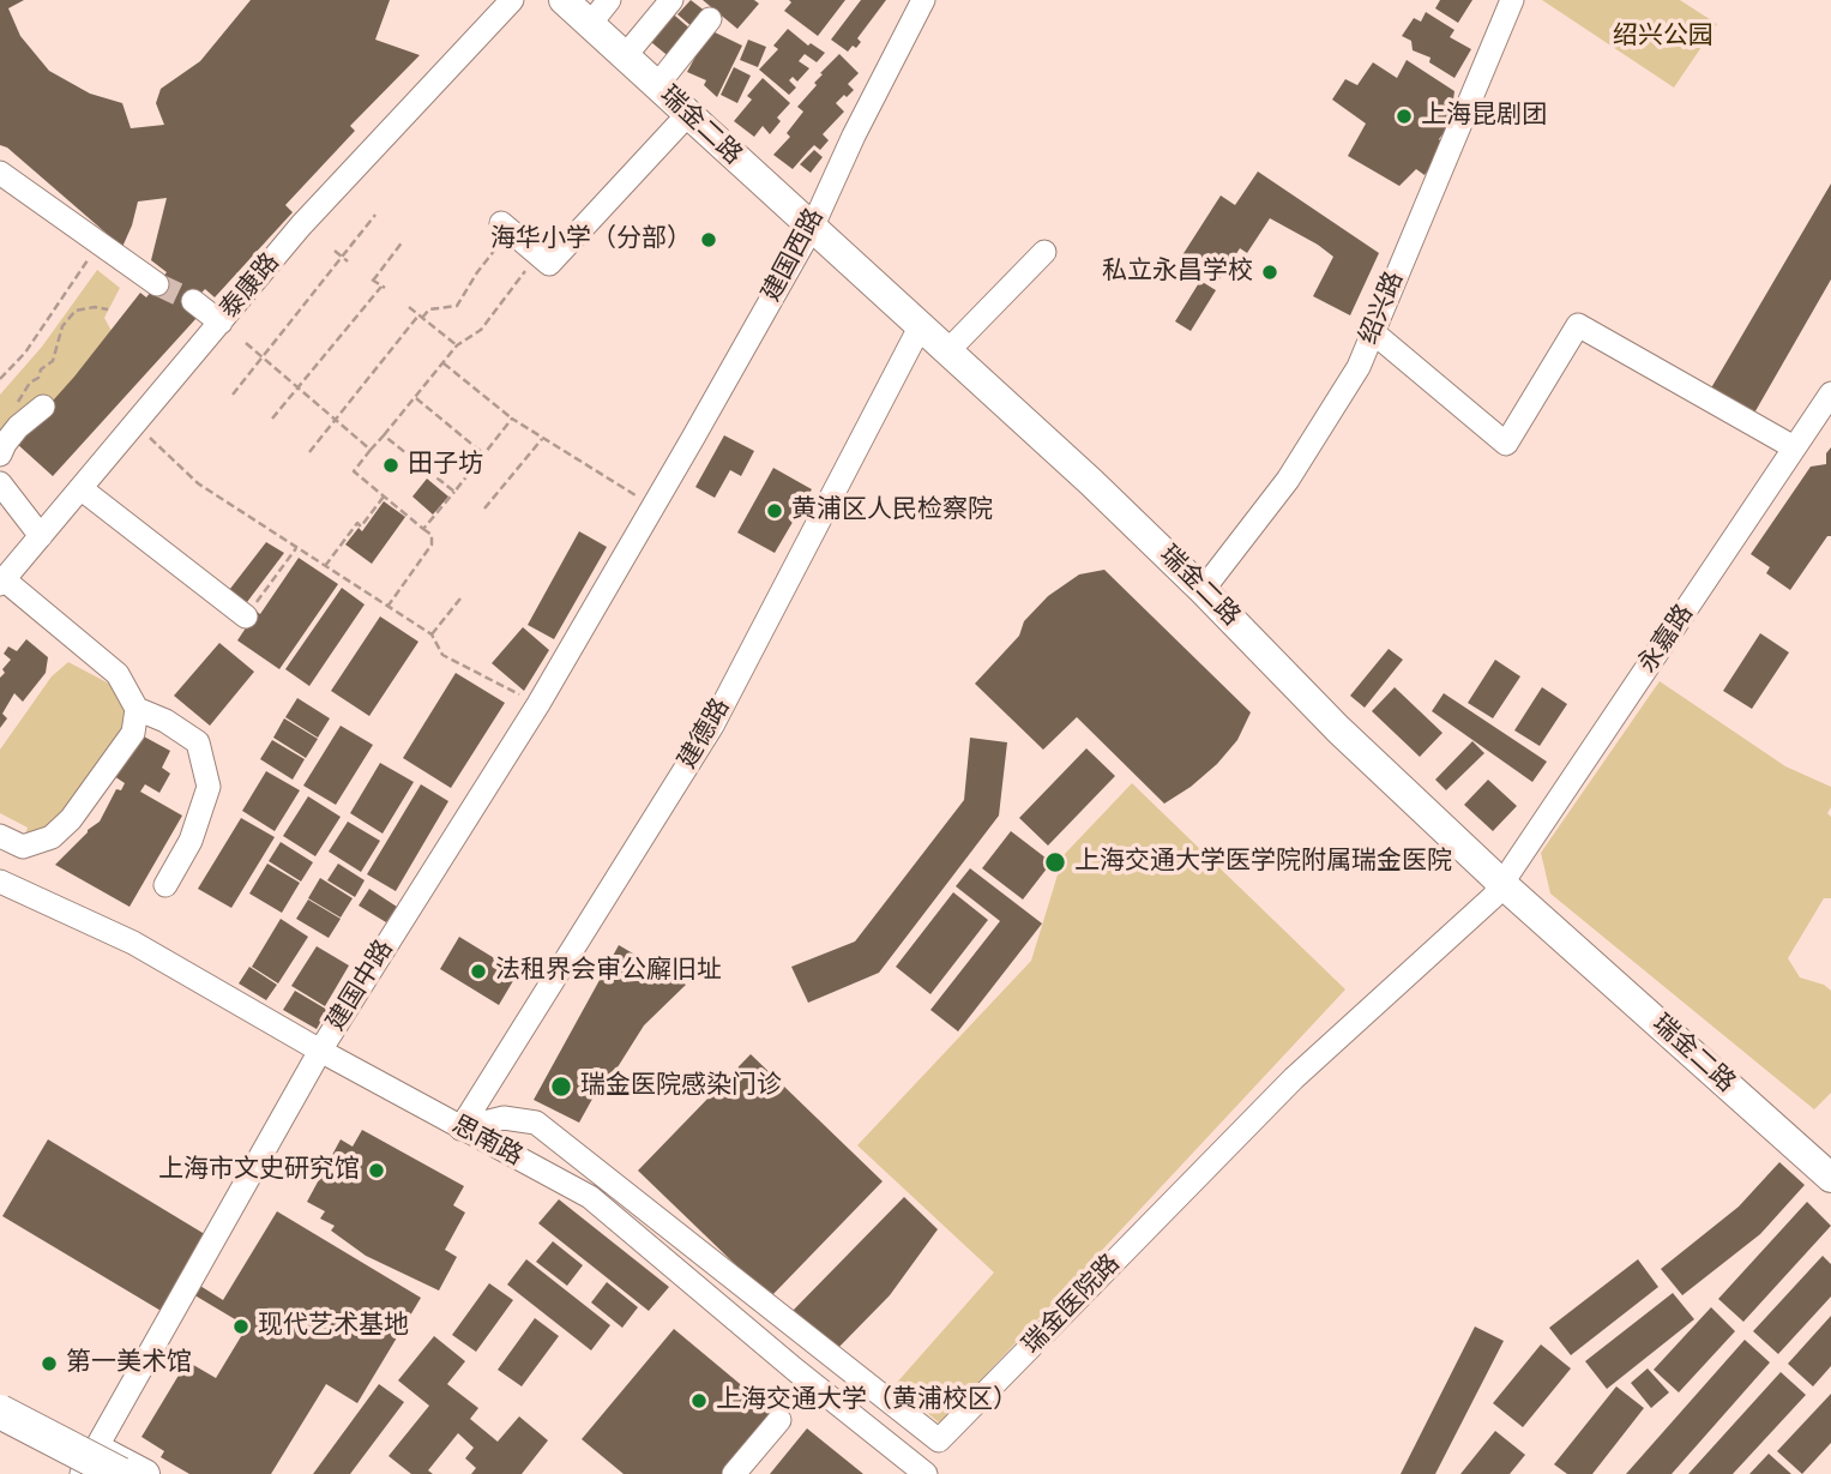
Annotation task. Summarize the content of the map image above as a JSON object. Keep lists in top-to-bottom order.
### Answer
{
  "streets": {
    "main road": ["瑞金二路"],
    "street": [
      "建国西路",
      "泰康路",
      "绍兴路",
      "永嘉路",
      "建德路",
      "建国中路",
      "思南路",
      "瑞金医院路"
    ]
  },
  "crossings": [
    ["瑞金二路", "建国西路"],
    ["瑞金二路", "绍兴路"],
    ["瑞金二路", "永嘉路"],
    ["瑞金二路", "建德路"],
    ["瑞金二路", "瑞金医院路"],
    ["建国西路", "建国中路"],
    ["永嘉路", "瑞金医院路"],
    ["建德路", "思南路"],
    ["建德路", "瑞金医院路"],
    ["建国中路", "思南路"],
    ["思南路", "瑞金医院路"]
  ],
  "parks": ["绍兴公园"],
  "places": [
    "上海昆剧团",
    "海华小学（分部）",
    "私立永昌学校",
    "田子坊",
    "黄浦区人民检察院",
    "上海交通大学医学院附属瑞金医院",
    "法租界会审公廨旧址",
    "瑞金医院感染门诊",
    "上海市文史研究馆",
    "现代艺术基地",
    "第一美术馆",
    "上海交通大学（黄浦校区）"
  ]
}
